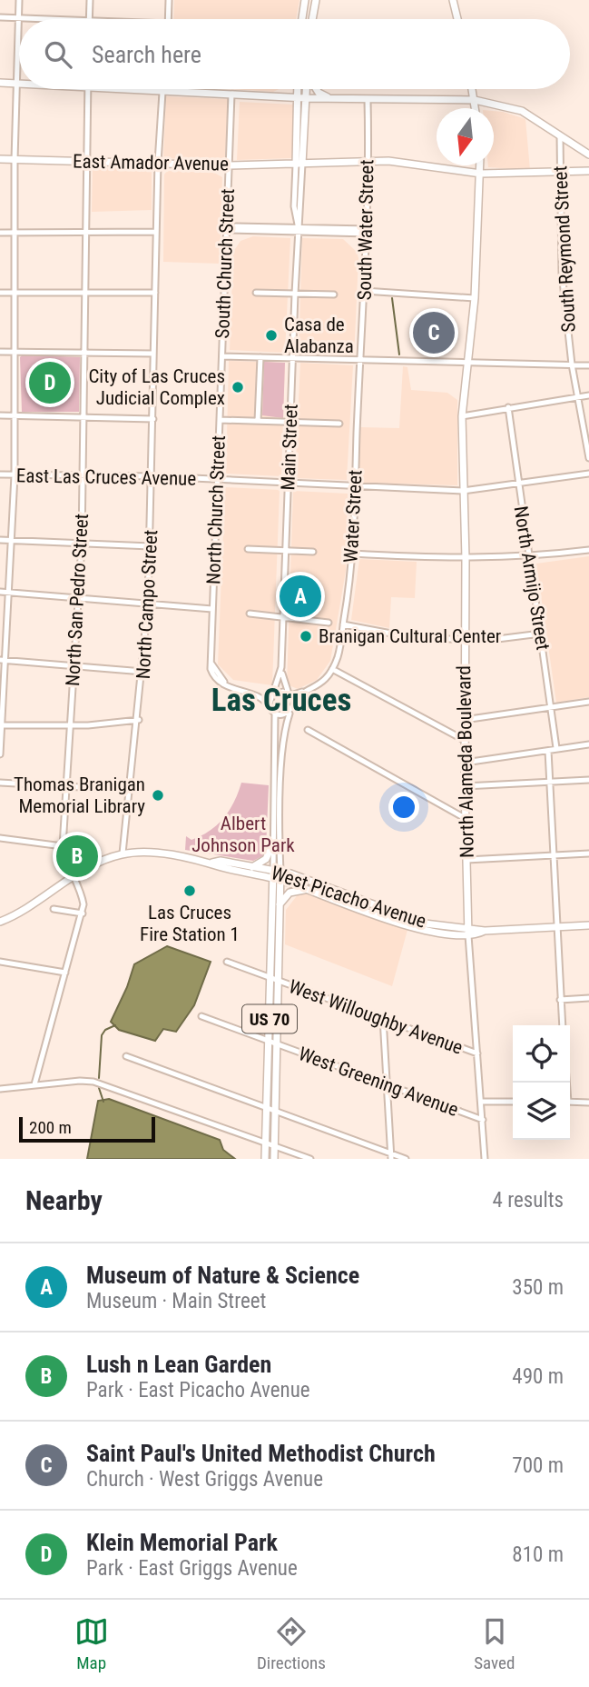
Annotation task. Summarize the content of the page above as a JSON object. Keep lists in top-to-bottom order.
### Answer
{
  "streets": {
    "main road": [
      "East Amador Avenue",
      "North Alameda Boulevard",
      "West Picacho Avenue",
      "US 70"
    ],
    "street": [
      "South Water Street",
      "South Reymond Street",
      "South Church Street",
      "Main Street",
      "East Las Cruces Avenue",
      "North Church Street",
      "Water Street",
      "North Armijo Street",
      "North San Pedro Street",
      "North Campo Street",
      "West Willoughby Avenue",
      "West Greening Avenue"
    ]
  },
  "crossings": [
    ["East Amador Avenue", "South Water Street"],
    ["East Amador Avenue", "South Reymond Street"],
    ["East Amador Avenue", "South Church Street"],
    ["East Amador Avenue", "Main Street"],
    ["East Amador Avenue", "North San Pedro Street"],
    ["East Amador Avenue", "North Campo Street"],
    ["East Amador Avenue", "North Alameda Boulevard"],
    ["South Water Street", "Water Street"],
    ["South Church Street", "North Church Street"],
    ["Main Street", "East Las Cruces Avenue"],
    ["East Las Cruces Avenue", "North Church Street"],
    ["East Las Cruces Avenue", "Water Street"],
    ["East Las Cruces Avenue", "North Armijo Street"],
    ["East Las Cruces Avenue", "North San Pedro Street"],
    ["East Las Cruces Avenue", "North Campo Street"],
    ["East Las Cruces Avenue", "North Alameda Boulevard"],
    ["North Alameda Boulevard", "West Picacho Avenue"],
    ["North Alameda Boulevard", "West Willoughby Avenue"],
    ["North Alameda Boulevard", "West Greening Avenue"],
    ["West Picacho Avenue", "US 70"],
    ["West Willoughby Avenue", "US 70"],
    ["US 70", "West Greening Avenue"]
  ],
  "districts": ["Las Cruces"],
  "parks": ["Albert Johnson Park"],
  "places": [
    "Casa de Alabanza",
    "City of Las Cruces Judicial Complex",
    "Branigan Cultural Center",
    "Thomas Branigan Memorial Library",
    "Las Cruces Fire Station 1"
  ],
  "scale_bar": "200 m",
  "north": "bottom",
  "page": {
    "search": "Search here",
    "pins": [
      "C",
      "D",
      "A",
      "B"
    ],
    "scale": "200 m",
    "heading": ["Nearby", "4 results"],
    "list": [
      {
        "mark": "A",
        "name": "Museum of Nature & Science",
        "note": "Museum · Main Street",
        "value": "350 m"
      },
      {
        "mark": "B",
        "name": "Lush n Lean Garden",
        "note": "Park · East Picacho Avenue",
        "value": "490 m"
      },
      {
        "mark": "C",
        "name": "Saint Paul's United Methodist Church",
        "note": "Church · West Griggs Avenue",
        "value": "700 m"
      },
      {
        "mark": "D",
        "name": "Klein Memorial Park",
        "note": "Park · East Griggs Avenue",
        "value": "810 m"
      }
    ],
    "nav": ["Map", "Directions", "Saved"]
  }
}
